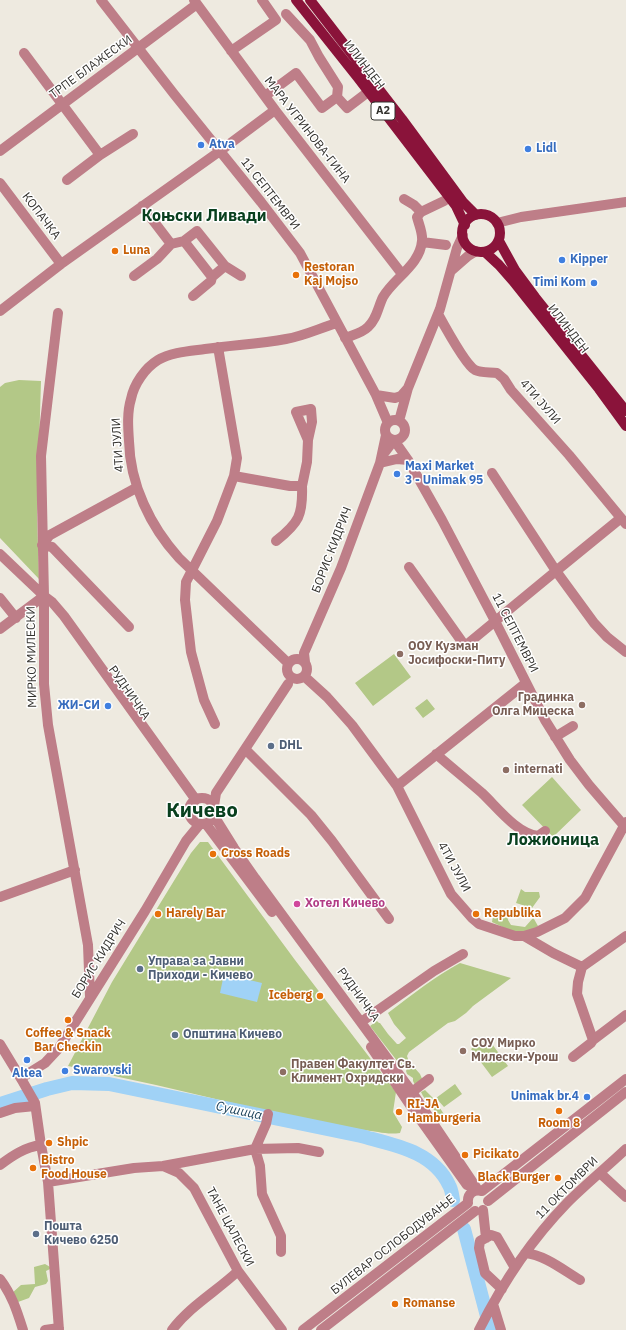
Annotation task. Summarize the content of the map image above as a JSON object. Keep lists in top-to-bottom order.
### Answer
{
  "streets": {
    "main road": ["ИЛИНДЕН", "A2"],
    "street": [
      "ТРПЕ БЛАЖЕСКИ",
      "МАРА УГРИНОВА-ГИНА",
      "11 СЕПТЕМВРИ",
      "КОПАЧКА",
      "4ТИ ЈУЛИ",
      "БОРИС КИДРИЧ",
      "МИРКО МИЛЕСКИ",
      "РУДНИЧКА",
      "11 ОКТОМВРИ",
      "ТАНЕ ЦАЛЕСКИ",
      "БУЛЕВАР ОСЛОБОДУВАЊЕ"
    ]
  },
  "crossings": [
    ["ТРПЕ БЛАЖЕСКИ", "МАРА УГРИНОВА-ГИНА"],
    ["ТРПЕ БЛАЖЕСКИ", "11 СЕПТЕМВРИ"],
    ["11 СЕПТЕМВРИ", "4ТИ ЈУЛИ"],
    ["11 СЕПТЕМВРИ", "БОРИС КИДРИЧ"],
    ["4ТИ ЈУЛИ", "БОРИС КИДРИЧ"],
    ["БОРИС КИДРИЧ", "МИРКО МИЛЕСКИ"],
    ["БОРИС КИДРИЧ", "РУДНИЧКА"],
    ["МИРКО МИЛЕСКИ", "РУДНИЧКА"],
    ["РУДНИЧКА", "БУЛЕВАР ОСЛОБОДУВАЊЕ"]
  ],
  "districts": ["Коњски Ливади", "Кичево", "Ложионица"],
  "water": ["Сушица"],
  "places": [
    "Atva",
    "Lidl",
    "Luna",
    "Kipper",
    "Restoran Kaj Mojso",
    "Timi Kom",
    "Maxi Market 3 - Unimak 95",
    "ООУ Кузман Јосифоски-Питу",
    "Градинка Олга Мицеска",
    "ЖИ-СИ",
    "DHL",
    "internati",
    "Cross Roads",
    "Хотел Кичево",
    "Harely Bar",
    "Republika",
    "Управа за Јавни Приходи - Кичево",
    "Iceberg",
    "Coffee & Snack Bar Checkin",
    "Општина Кичево",
    "СОУ Мирко Милески-Урош",
    "Altea",
    "Swarovski",
    "Правен Факултет Св. Климент Охридски",
    "Unimak br.4",
    "Room 8",
    "RI-JA Hamburgeria",
    "Shpic",
    "Picikato",
    "Bistro Food House",
    "Black Burger",
    "Пошта Кичево 6250",
    "Romanse"
  ]
}
